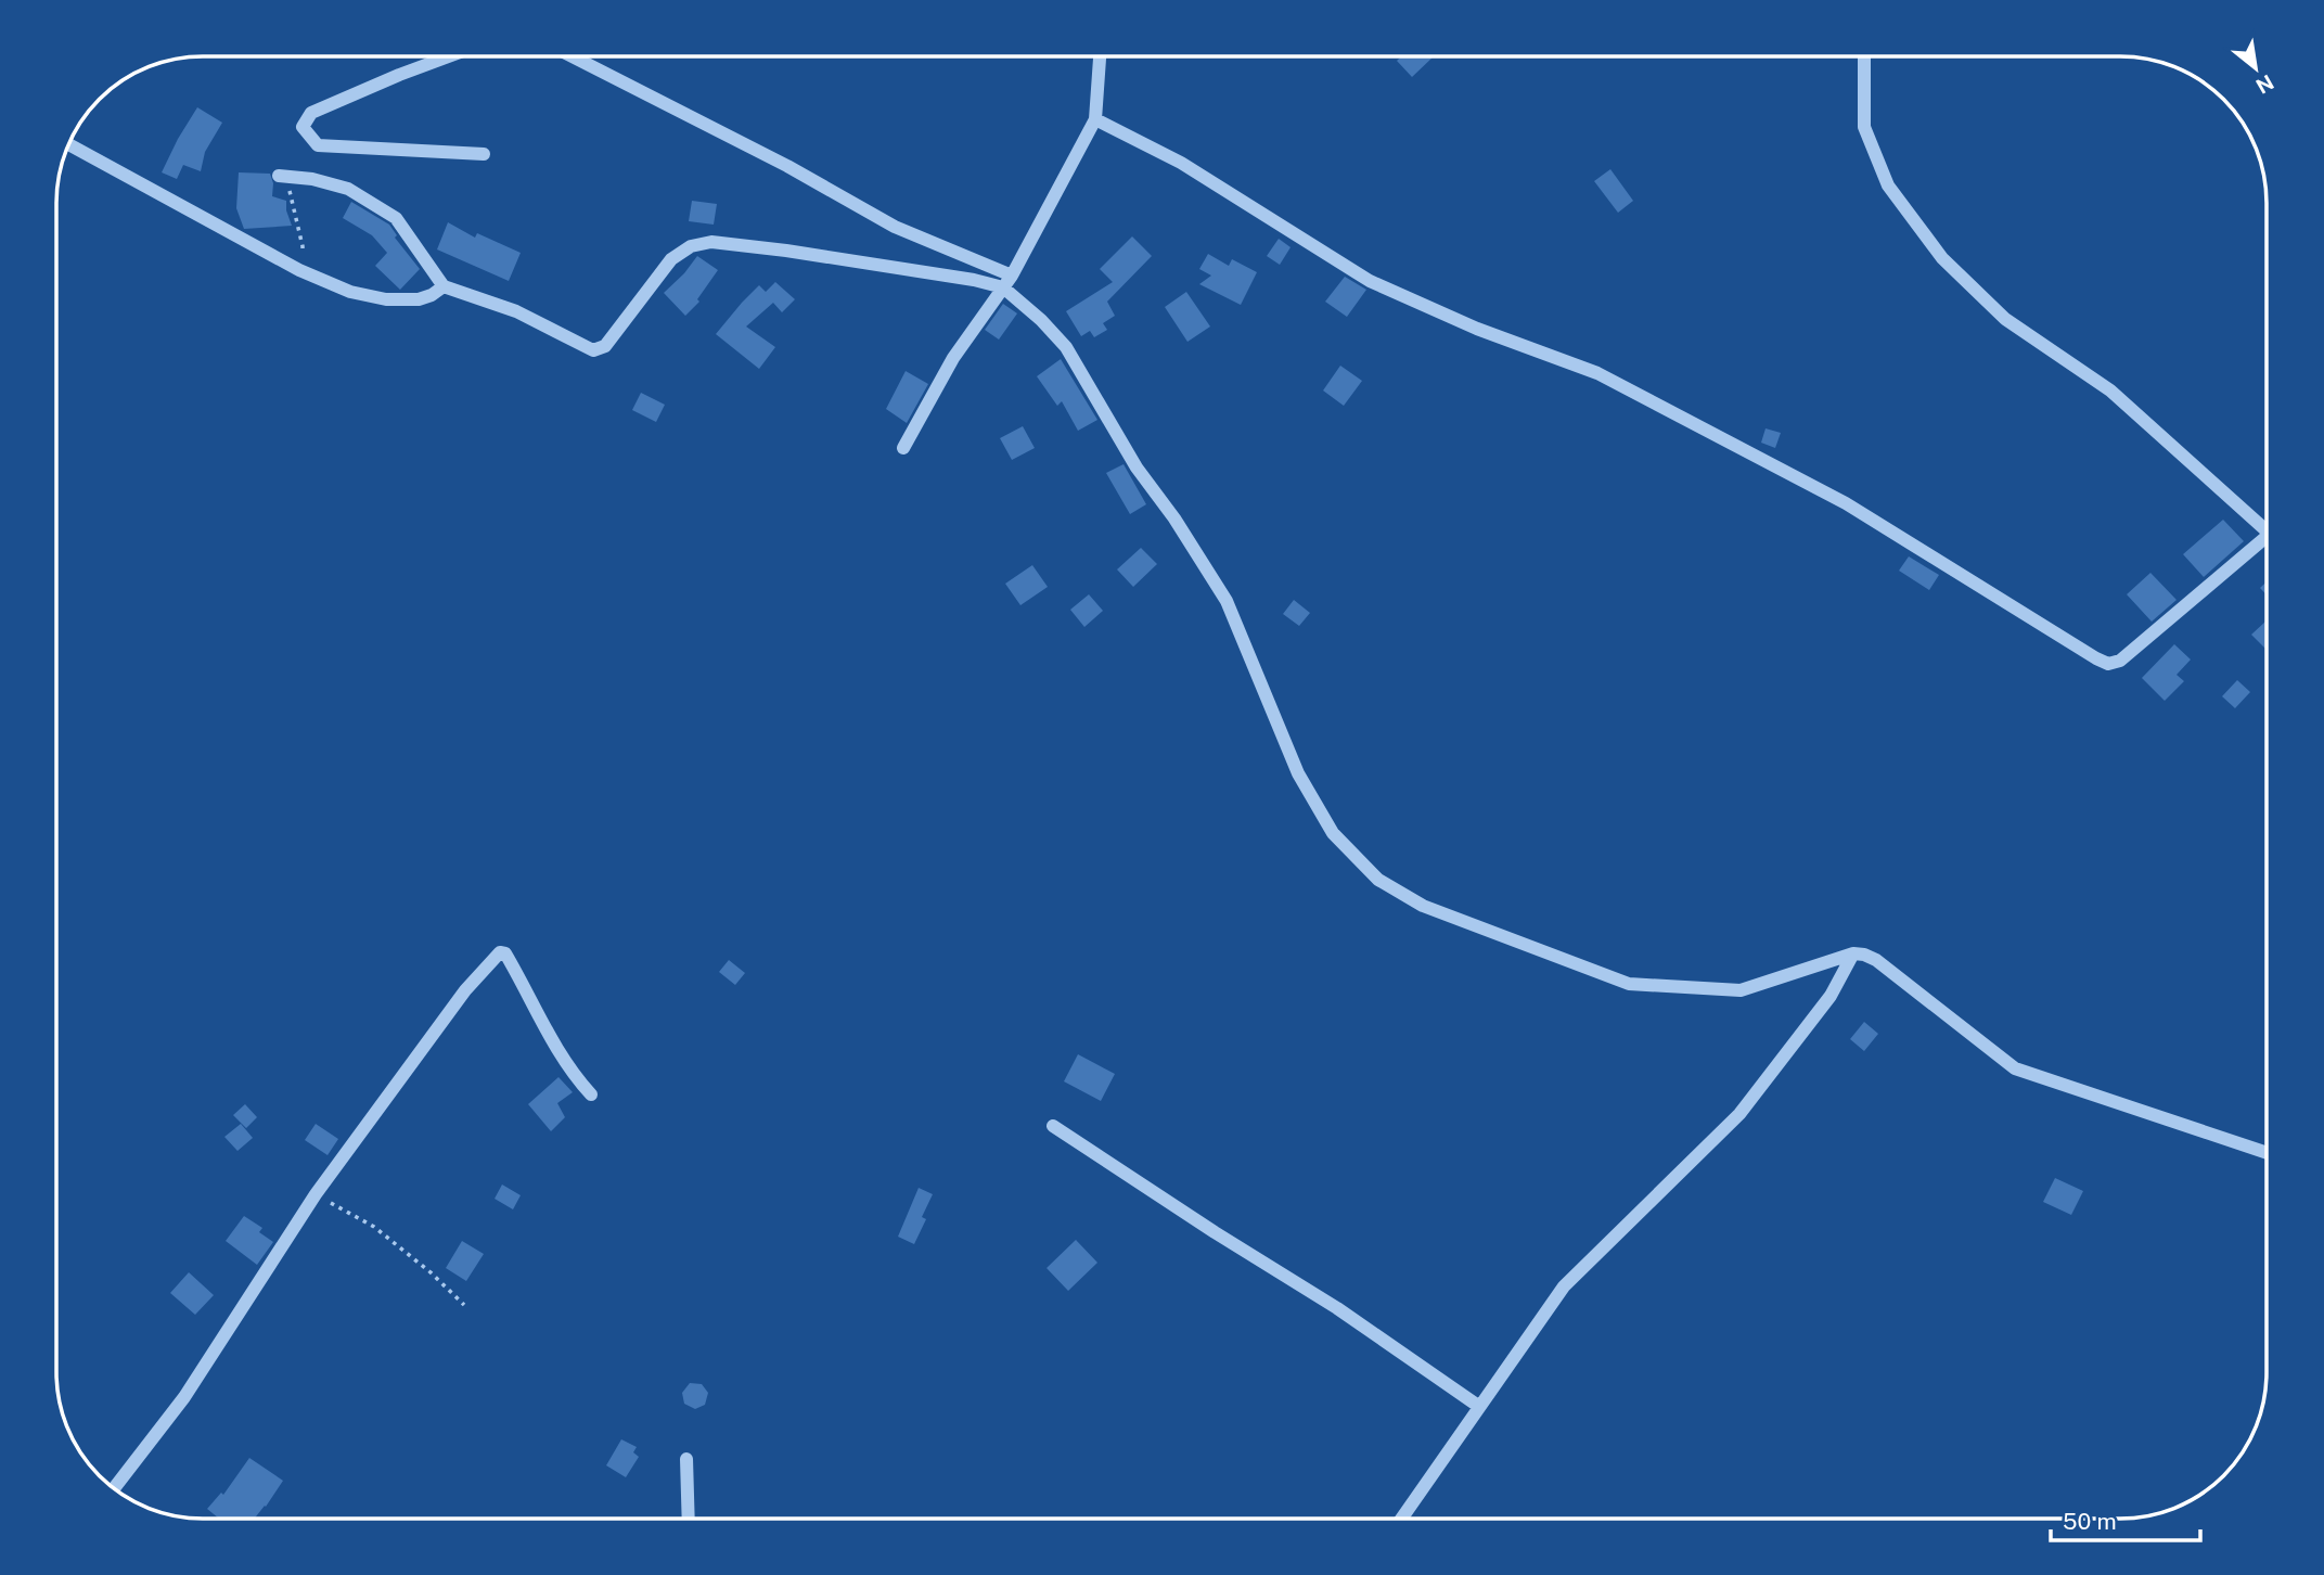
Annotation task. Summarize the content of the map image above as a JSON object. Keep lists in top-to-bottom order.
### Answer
{
  "scale_bar": "50 m",
  "north": "bottom right"
}
